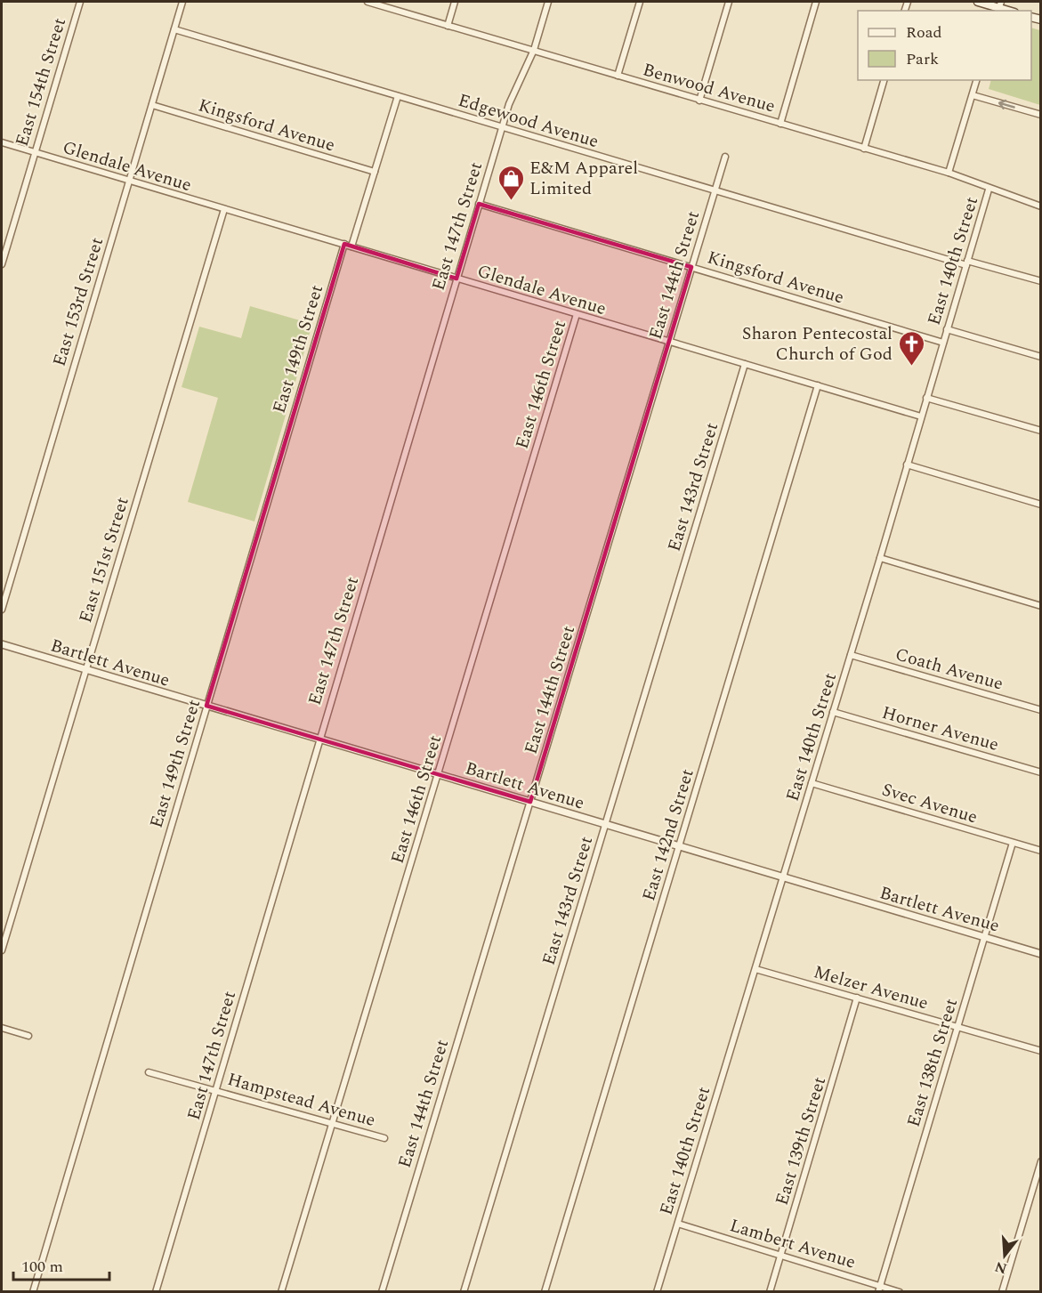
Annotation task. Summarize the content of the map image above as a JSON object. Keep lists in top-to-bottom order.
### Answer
{
  "streets": {
    "street": [
      "East 154th Street",
      "Benwood Avenue",
      "Edgewood Avenue",
      "Kingsford Avenue",
      "Glendale Avenue",
      "East 147th Street",
      "East 140th Street",
      "East 144th Street",
      "East 153rd Street",
      "East 149th Street",
      "East 146th Street",
      "East 143rd Street",
      "East 151st Street",
      "Bartlett Avenue",
      "Coath Avenue",
      "Horner Avenue",
      "Svec Avenue",
      "East 142nd Street",
      "Melzer Avenue",
      "East 138th Street",
      "Hampstead Avenue",
      "East 139th Street",
      "Lambert Avenue"
    ]
  },
  "crossings": [
    ["East 154th Street", "Glendale Avenue"],
    ["Benwood Avenue", "East 147th Street"],
    ["Benwood Avenue", "East 140th Street"],
    ["Edgewood Avenue", "East 147th Street"],
    ["Edgewood Avenue", "East 140th Street"],
    ["Edgewood Avenue", "East 144th Street"],
    ["Edgewood Avenue", "East 153rd Street"],
    ["Kingsford Avenue", "East 147th Street"],
    ["Kingsford Avenue", "East 140th Street"],
    ["Kingsford Avenue", "East 144th Street"],
    ["Kingsford Avenue", "East 153rd Street"],
    ["Glendale Avenue", "East 147th Street"],
    ["Glendale Avenue", "East 140th Street"],
    ["Glendale Avenue", "East 144th Street"],
    ["Glendale Avenue", "East 153rd Street"],
    ["Glendale Avenue", "East 149th Street"],
    ["Glendale Avenue", "East 146th Street"],
    ["Glendale Avenue", "East 143rd Street"],
    ["Glendale Avenue", "East 151st Street"],
    ["Glendale Avenue", "East 142nd Street"],
    ["East 147th Street", "Bartlett Avenue"],
    ["East 147th Street", "Hampstead Avenue"],
    ["East 140th Street", "Bartlett Avenue"],
    ["East 140th Street", "Coath Avenue"],
    ["East 140th Street", "Horner Avenue"],
    ["East 140th Street", "Svec Avenue"],
    ["East 140th Street", "Melzer Avenue"],
    ["East 140th Street", "Lambert Avenue"],
    ["East 144th Street", "Bartlett Avenue"],
    ["East 149th Street", "Bartlett Avenue"],
    ["East 146th Street", "Bartlett Avenue"],
    ["East 146th Street", "Hampstead Avenue"],
    ["East 143rd Street", "Bartlett Avenue"],
    ["East 151st Street", "Bartlett Avenue"],
    ["Bartlett Avenue", "East 142nd Street"],
    ["Bartlett Avenue", "East 138th Street"],
    ["Svec Avenue", "East 138th Street"],
    ["Melzer Avenue", "East 138th Street"],
    ["Melzer Avenue", "East 139th Street"],
    ["East 138th Street", "Lambert Avenue"],
    ["East 139th Street", "Lambert Avenue"]
  ],
  "places": {
    "shop": ["E&M Apparel Limited"],
    "church": ["Sharon Pentecostal Church of God"]
  },
  "legend": ["Road", "Park"],
  "scale_bar": "100 m",
  "north": "bottom"
}
